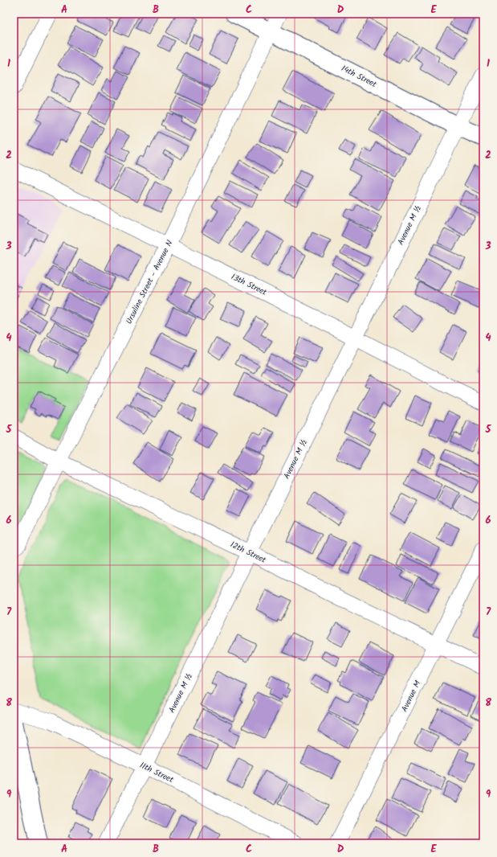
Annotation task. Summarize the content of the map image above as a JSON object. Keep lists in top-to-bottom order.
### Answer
{
  "streets": {
    "main road": ["14th Street"],
    "street": [
      "Avenue M ½",
      "Ursuline Street - Avenue N",
      "13th Street",
      "12th Street",
      "Avenue M",
      "11th Street"
    ]
  },
  "crossings": [
    ["14th Street", "Avenue M ½"],
    ["14th Street", "Ursuline Street - Avenue N"],
    ["Avenue M ½", "13th Street"],
    ["Avenue M ½", "12th Street"],
    ["Avenue M ½", "11th Street"],
    ["Ursuline Street - Avenue N", "13th Street"],
    ["Ursuline Street - Avenue N", "12th Street"],
    ["12th Street", "Avenue M"]
  ],
  "grid": {
    "columns": [
      "A",
      "B",
      "C",
      "D",
      "E"
    ],
    "rows": [
      "1",
      "2",
      "3",
      "4",
      "5",
      "6",
      "7",
      "8",
      "9"
    ]
  }
}
